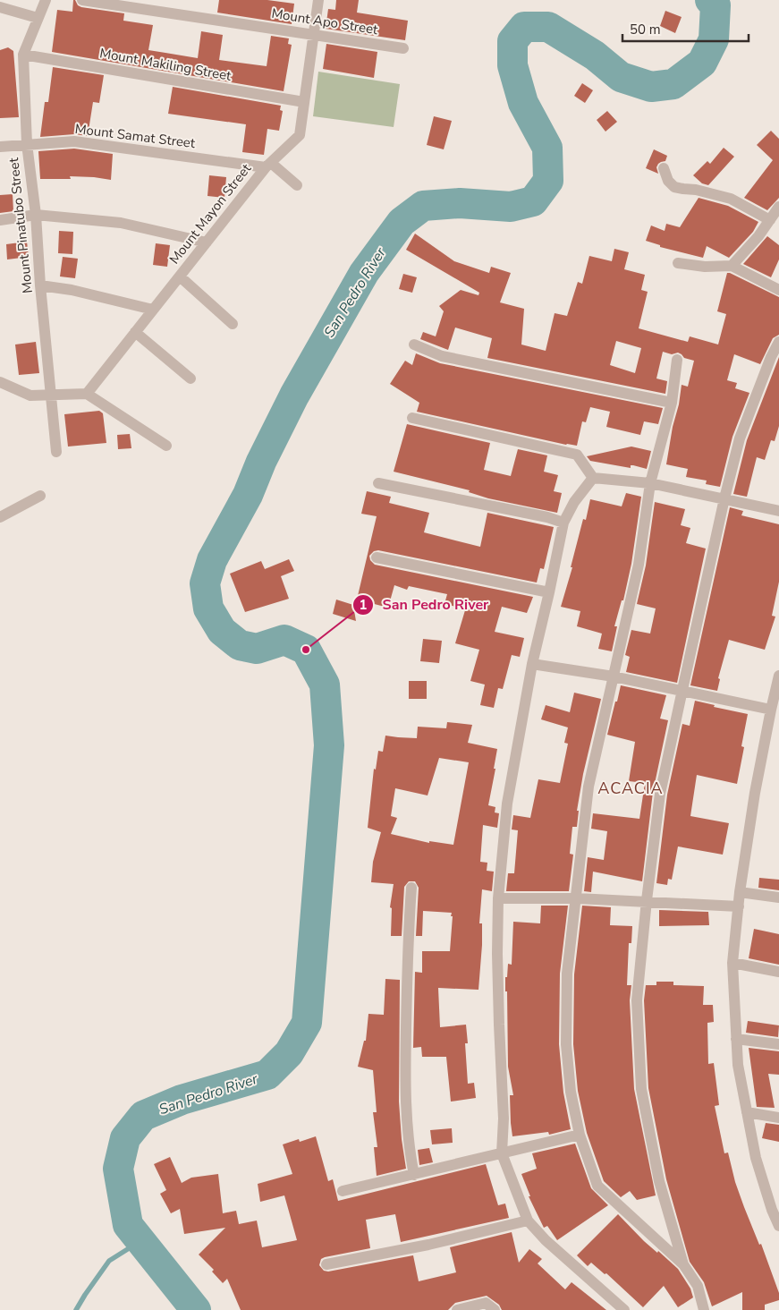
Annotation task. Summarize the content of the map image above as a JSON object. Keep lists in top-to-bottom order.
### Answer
{
  "streets": {
    "street": [
      "Mount Apo Street",
      "Mount Makiling Street",
      "Mount Samat Street",
      "Mount Mayon Street",
      "Mount Pinatubo Street"
    ]
  },
  "crossings": [
    ["Mount Apo Street", "Mount Mayon Street"],
    ["Mount Makiling Street", "Mount Mayon Street"],
    ["Mount Makiling Street", "Mount Pinatubo Street"],
    ["Mount Samat Street", "Mount Mayon Street"],
    ["Mount Samat Street", "Mount Pinatubo Street"]
  ],
  "districts": ["ACACIA"],
  "water": ["San Pedro River"],
  "places": ["San Pedro River"],
  "scale_bar": "50 m"
}
